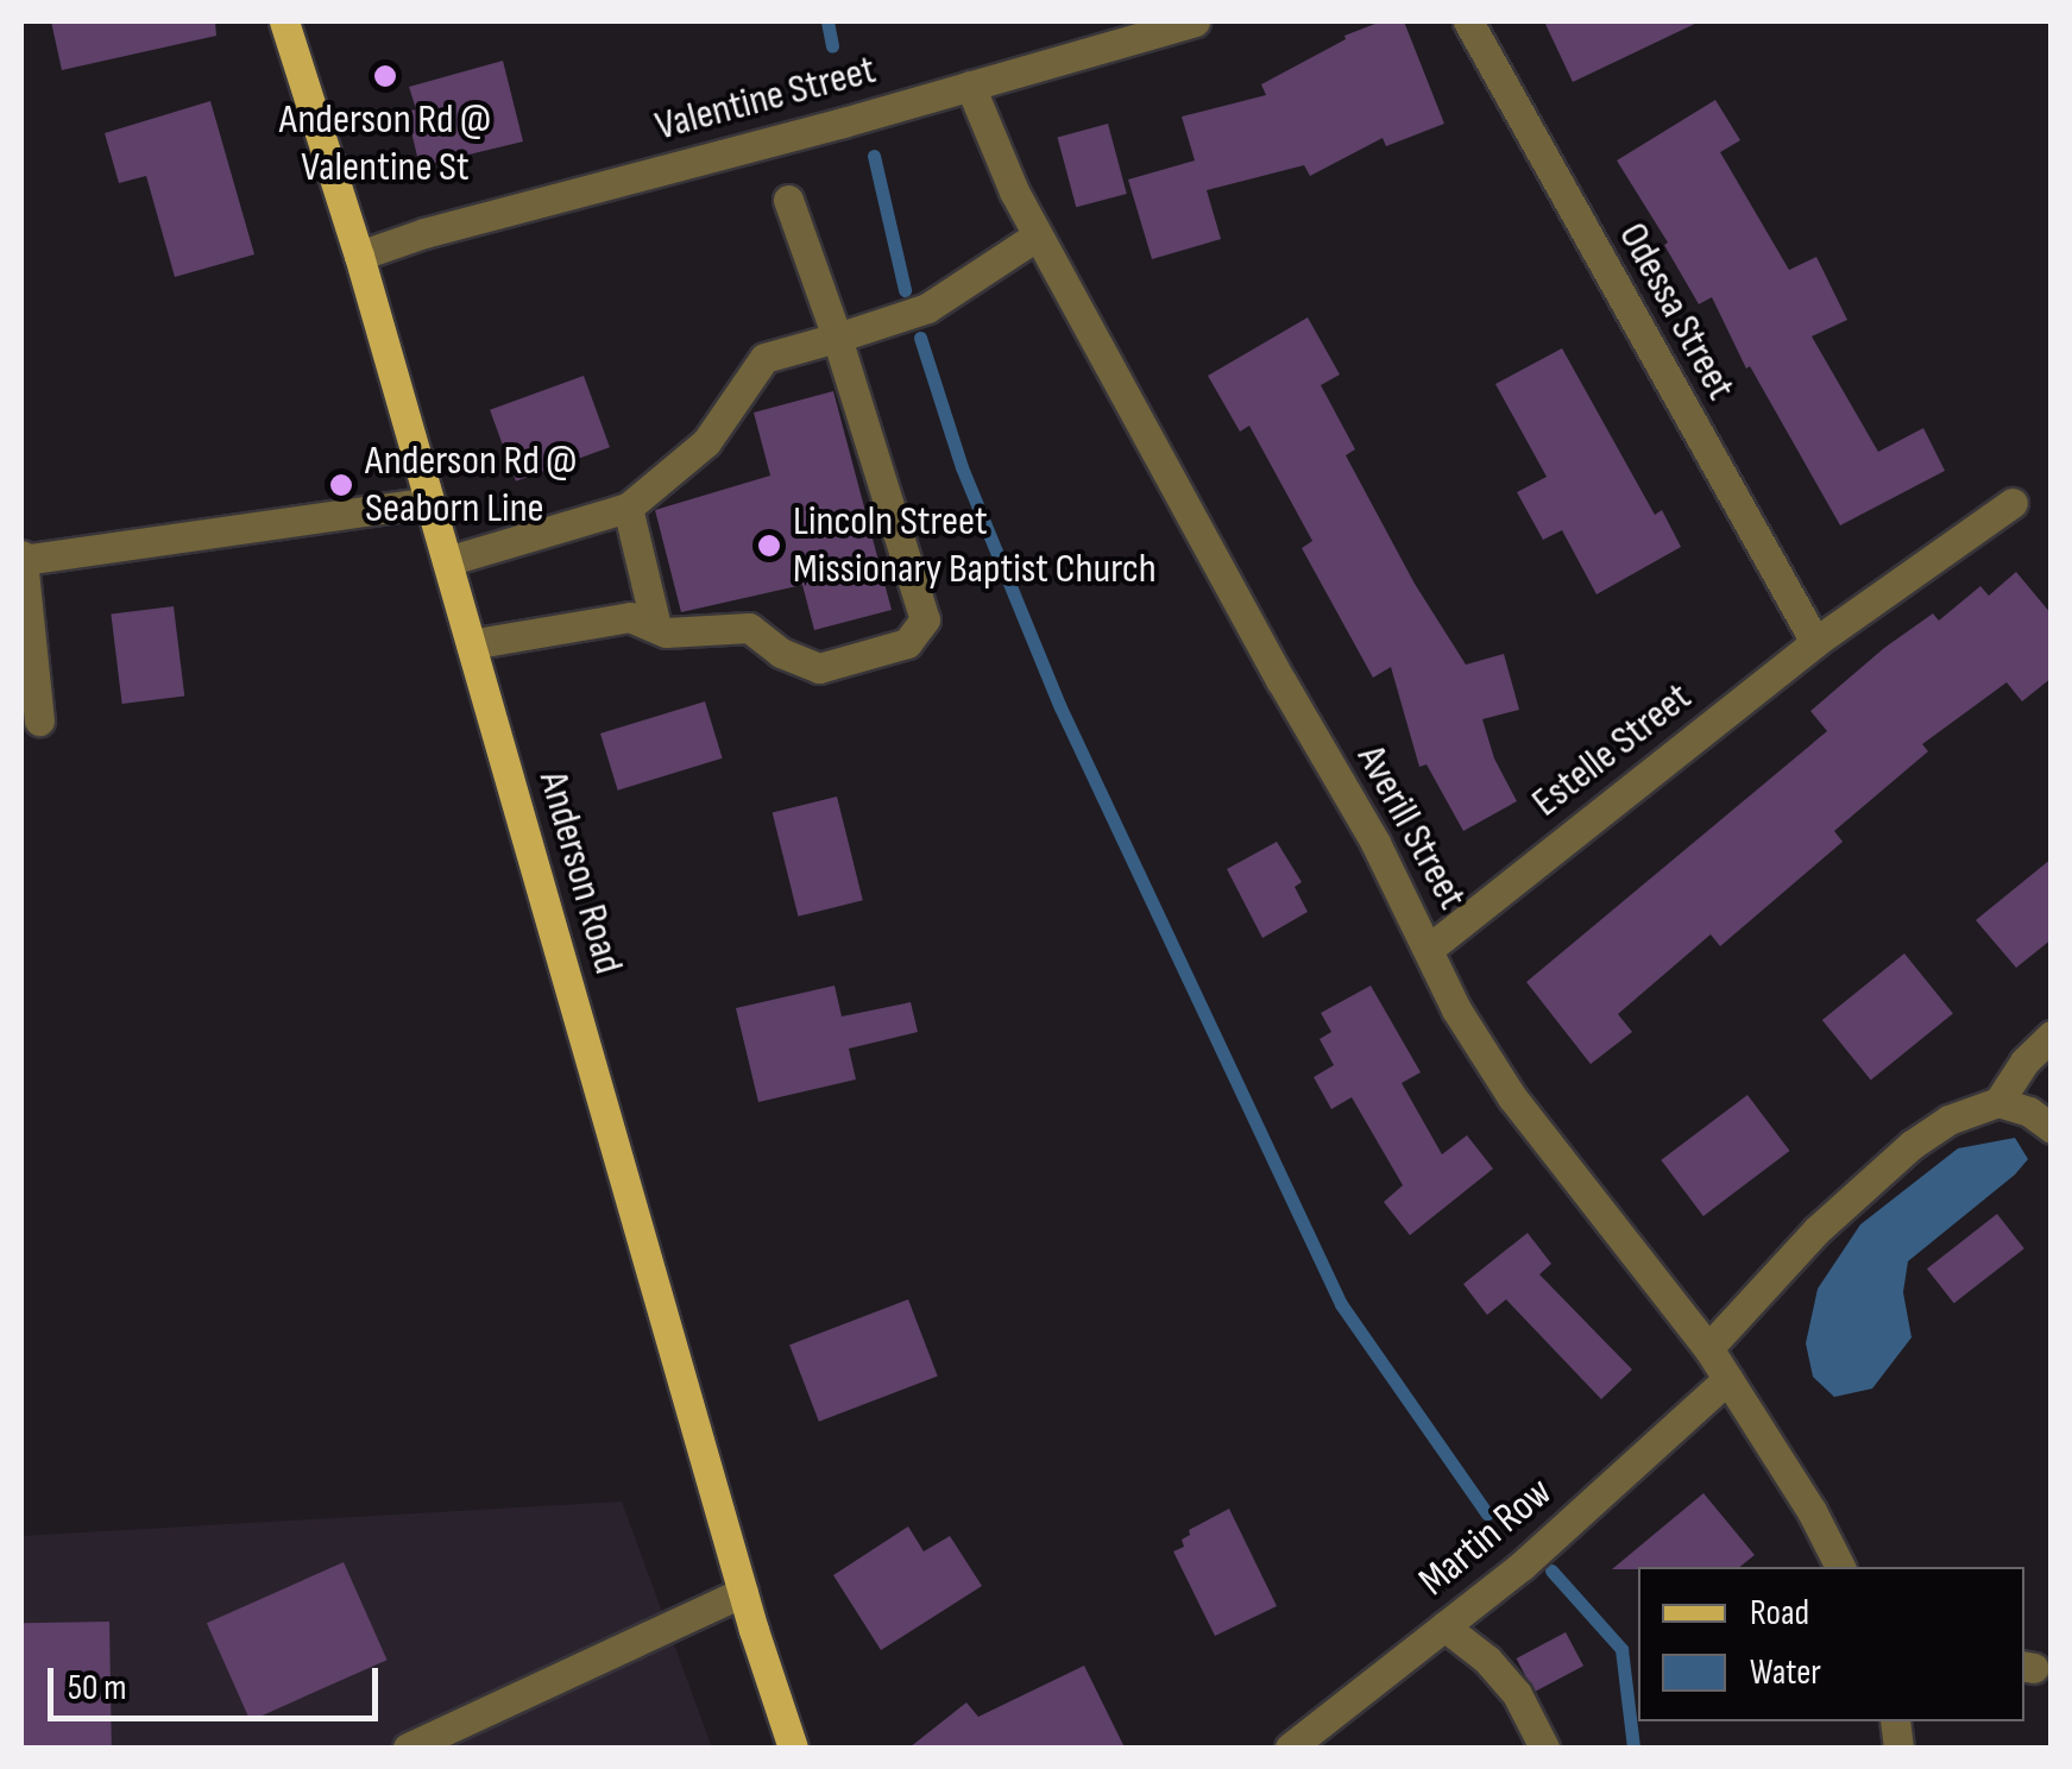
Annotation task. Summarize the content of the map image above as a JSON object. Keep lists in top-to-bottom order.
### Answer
{
  "streets": {
    "main road": ["Anderson Road"],
    "street": [
      "Valentine Street",
      "Odessa Street",
      "Estelle Street",
      "Averill Street",
      "Martin Row"
    ]
  },
  "crossings": [
    ["Valentine Street", "Averill Street"],
    ["Valentine Street", "Anderson Road"],
    ["Odessa Street", "Estelle Street"],
    ["Estelle Street", "Averill Street"],
    ["Averill Street", "Martin Row"]
  ],
  "places": ["Anderson Rd @ Valentine St", "Anderson Rd @ Seaborn Line", "Lincoln Street Missionary Baptist Church"],
  "legend": ["Road", "Water"],
  "scale_bar": "50 m"
}
